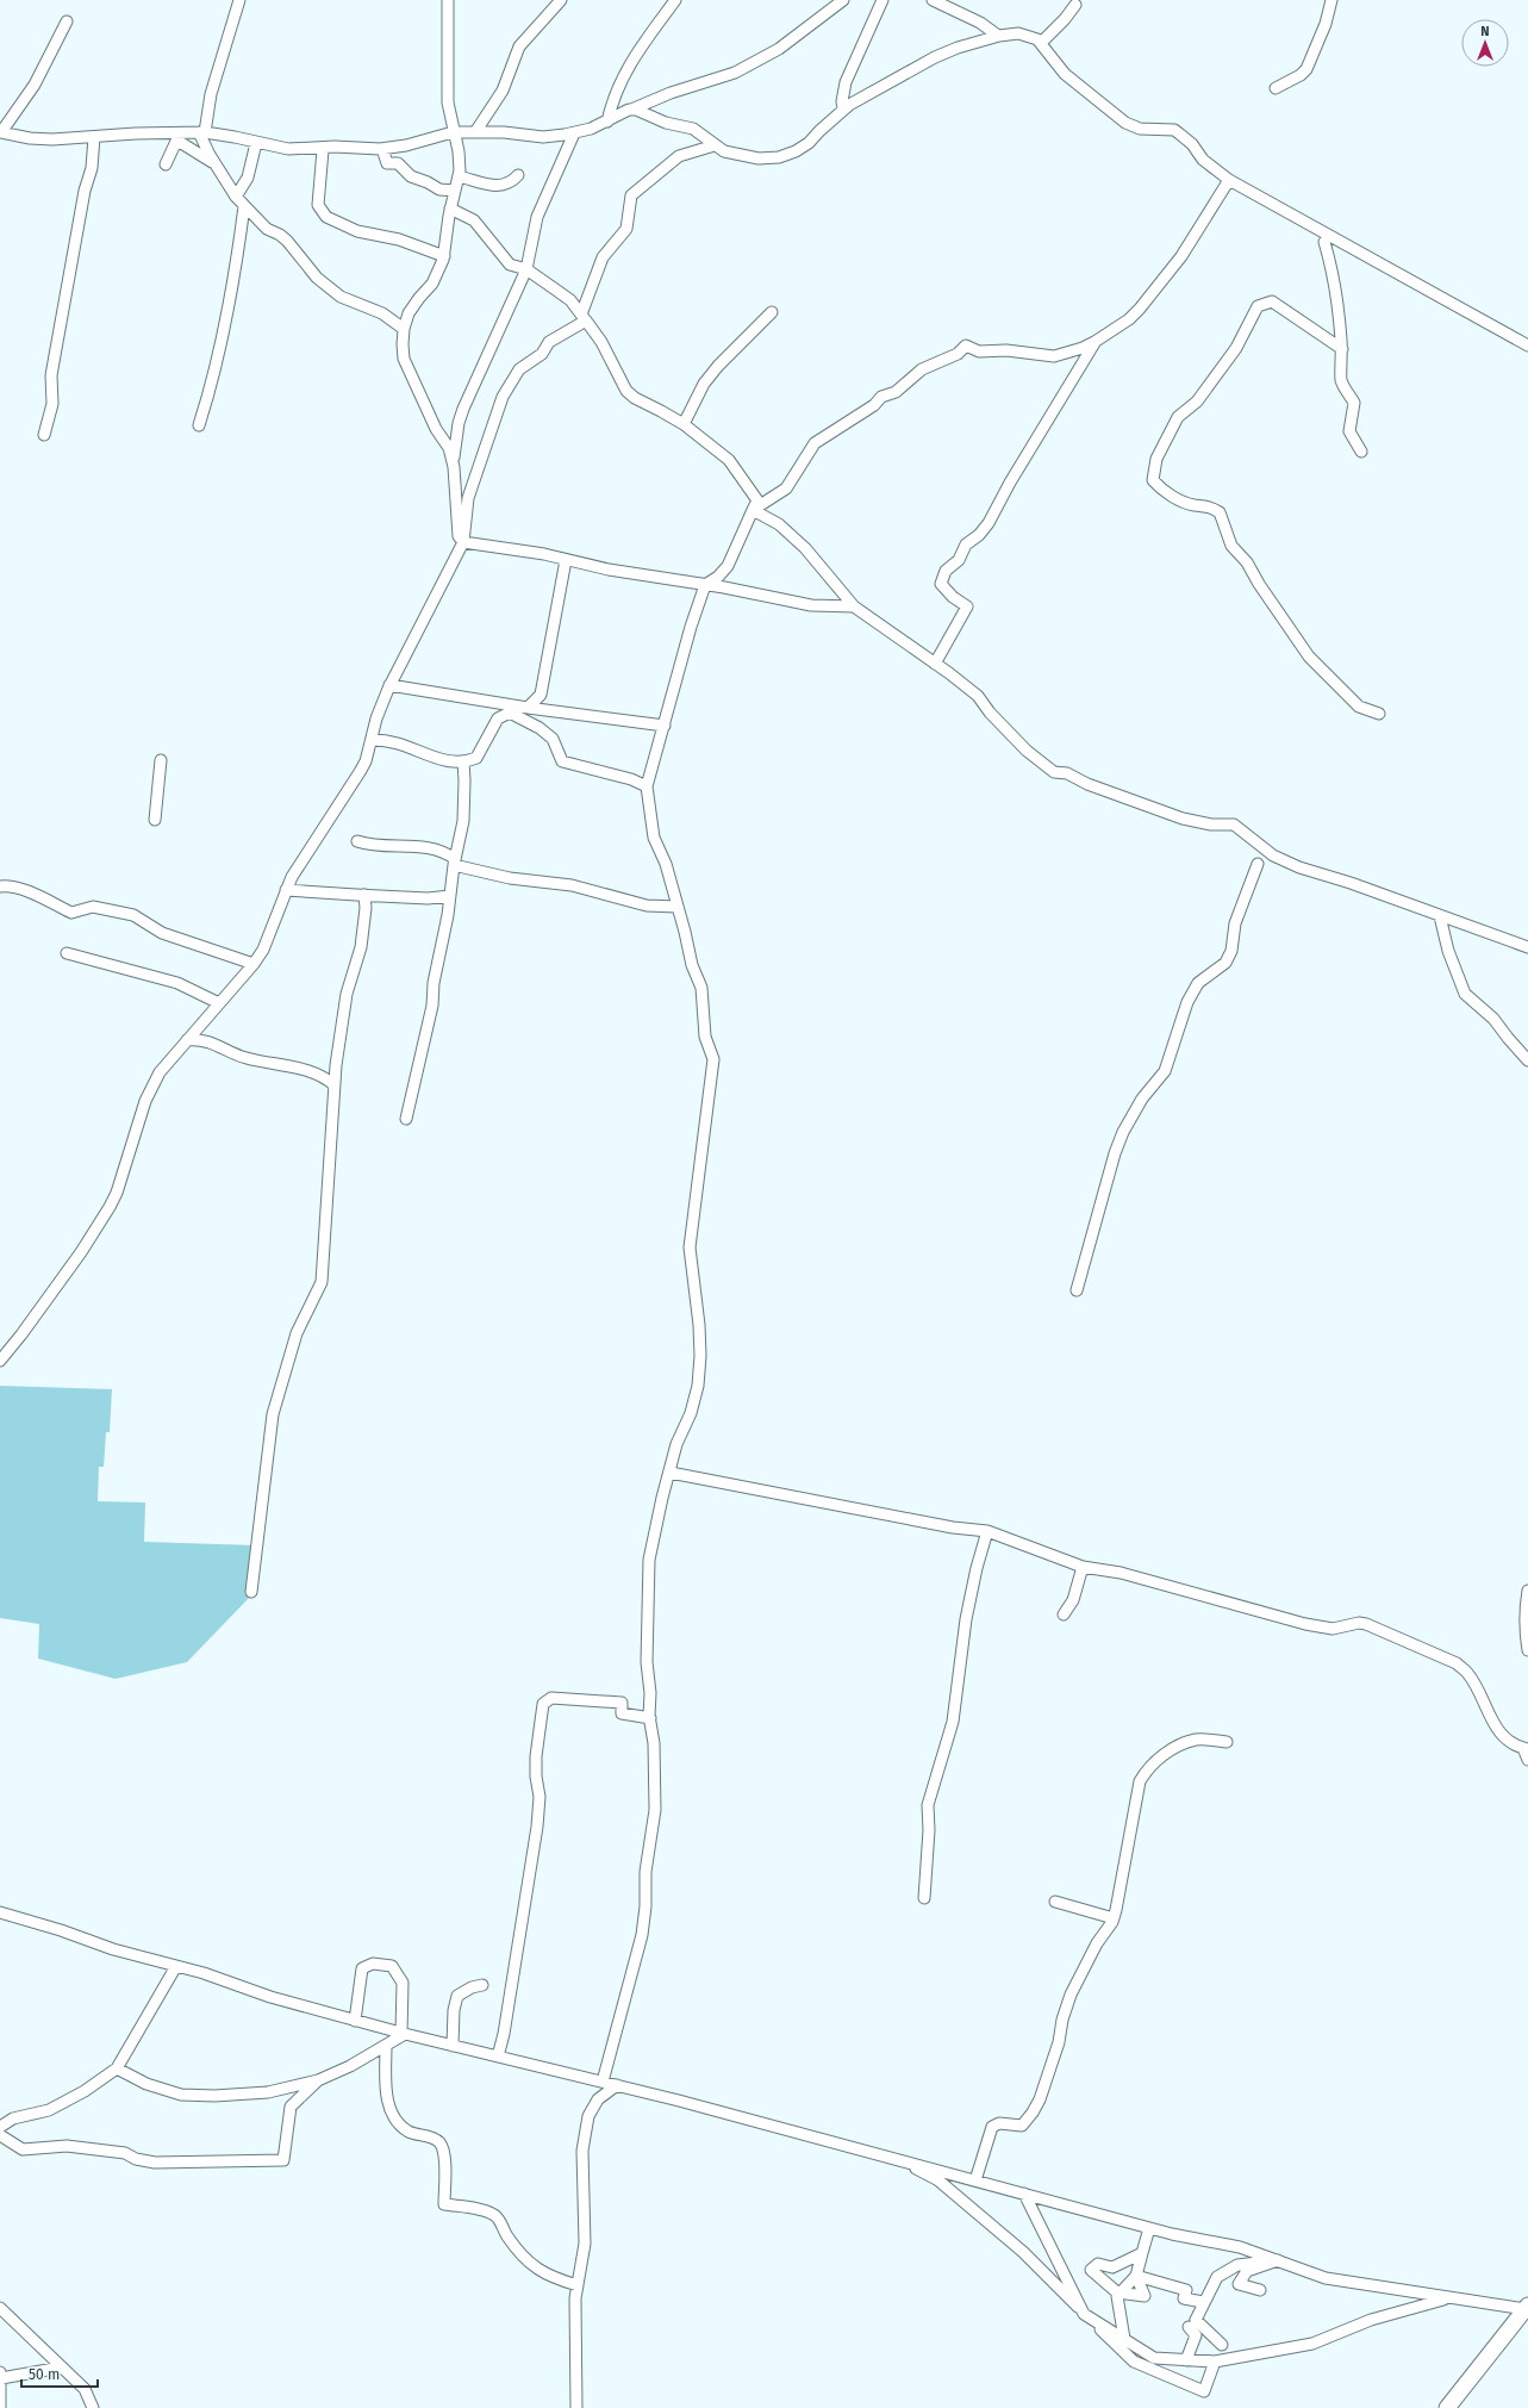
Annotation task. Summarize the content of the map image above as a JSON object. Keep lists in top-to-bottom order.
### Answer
{
  "scale_bar": "50 m",
  "north": "top"
}
